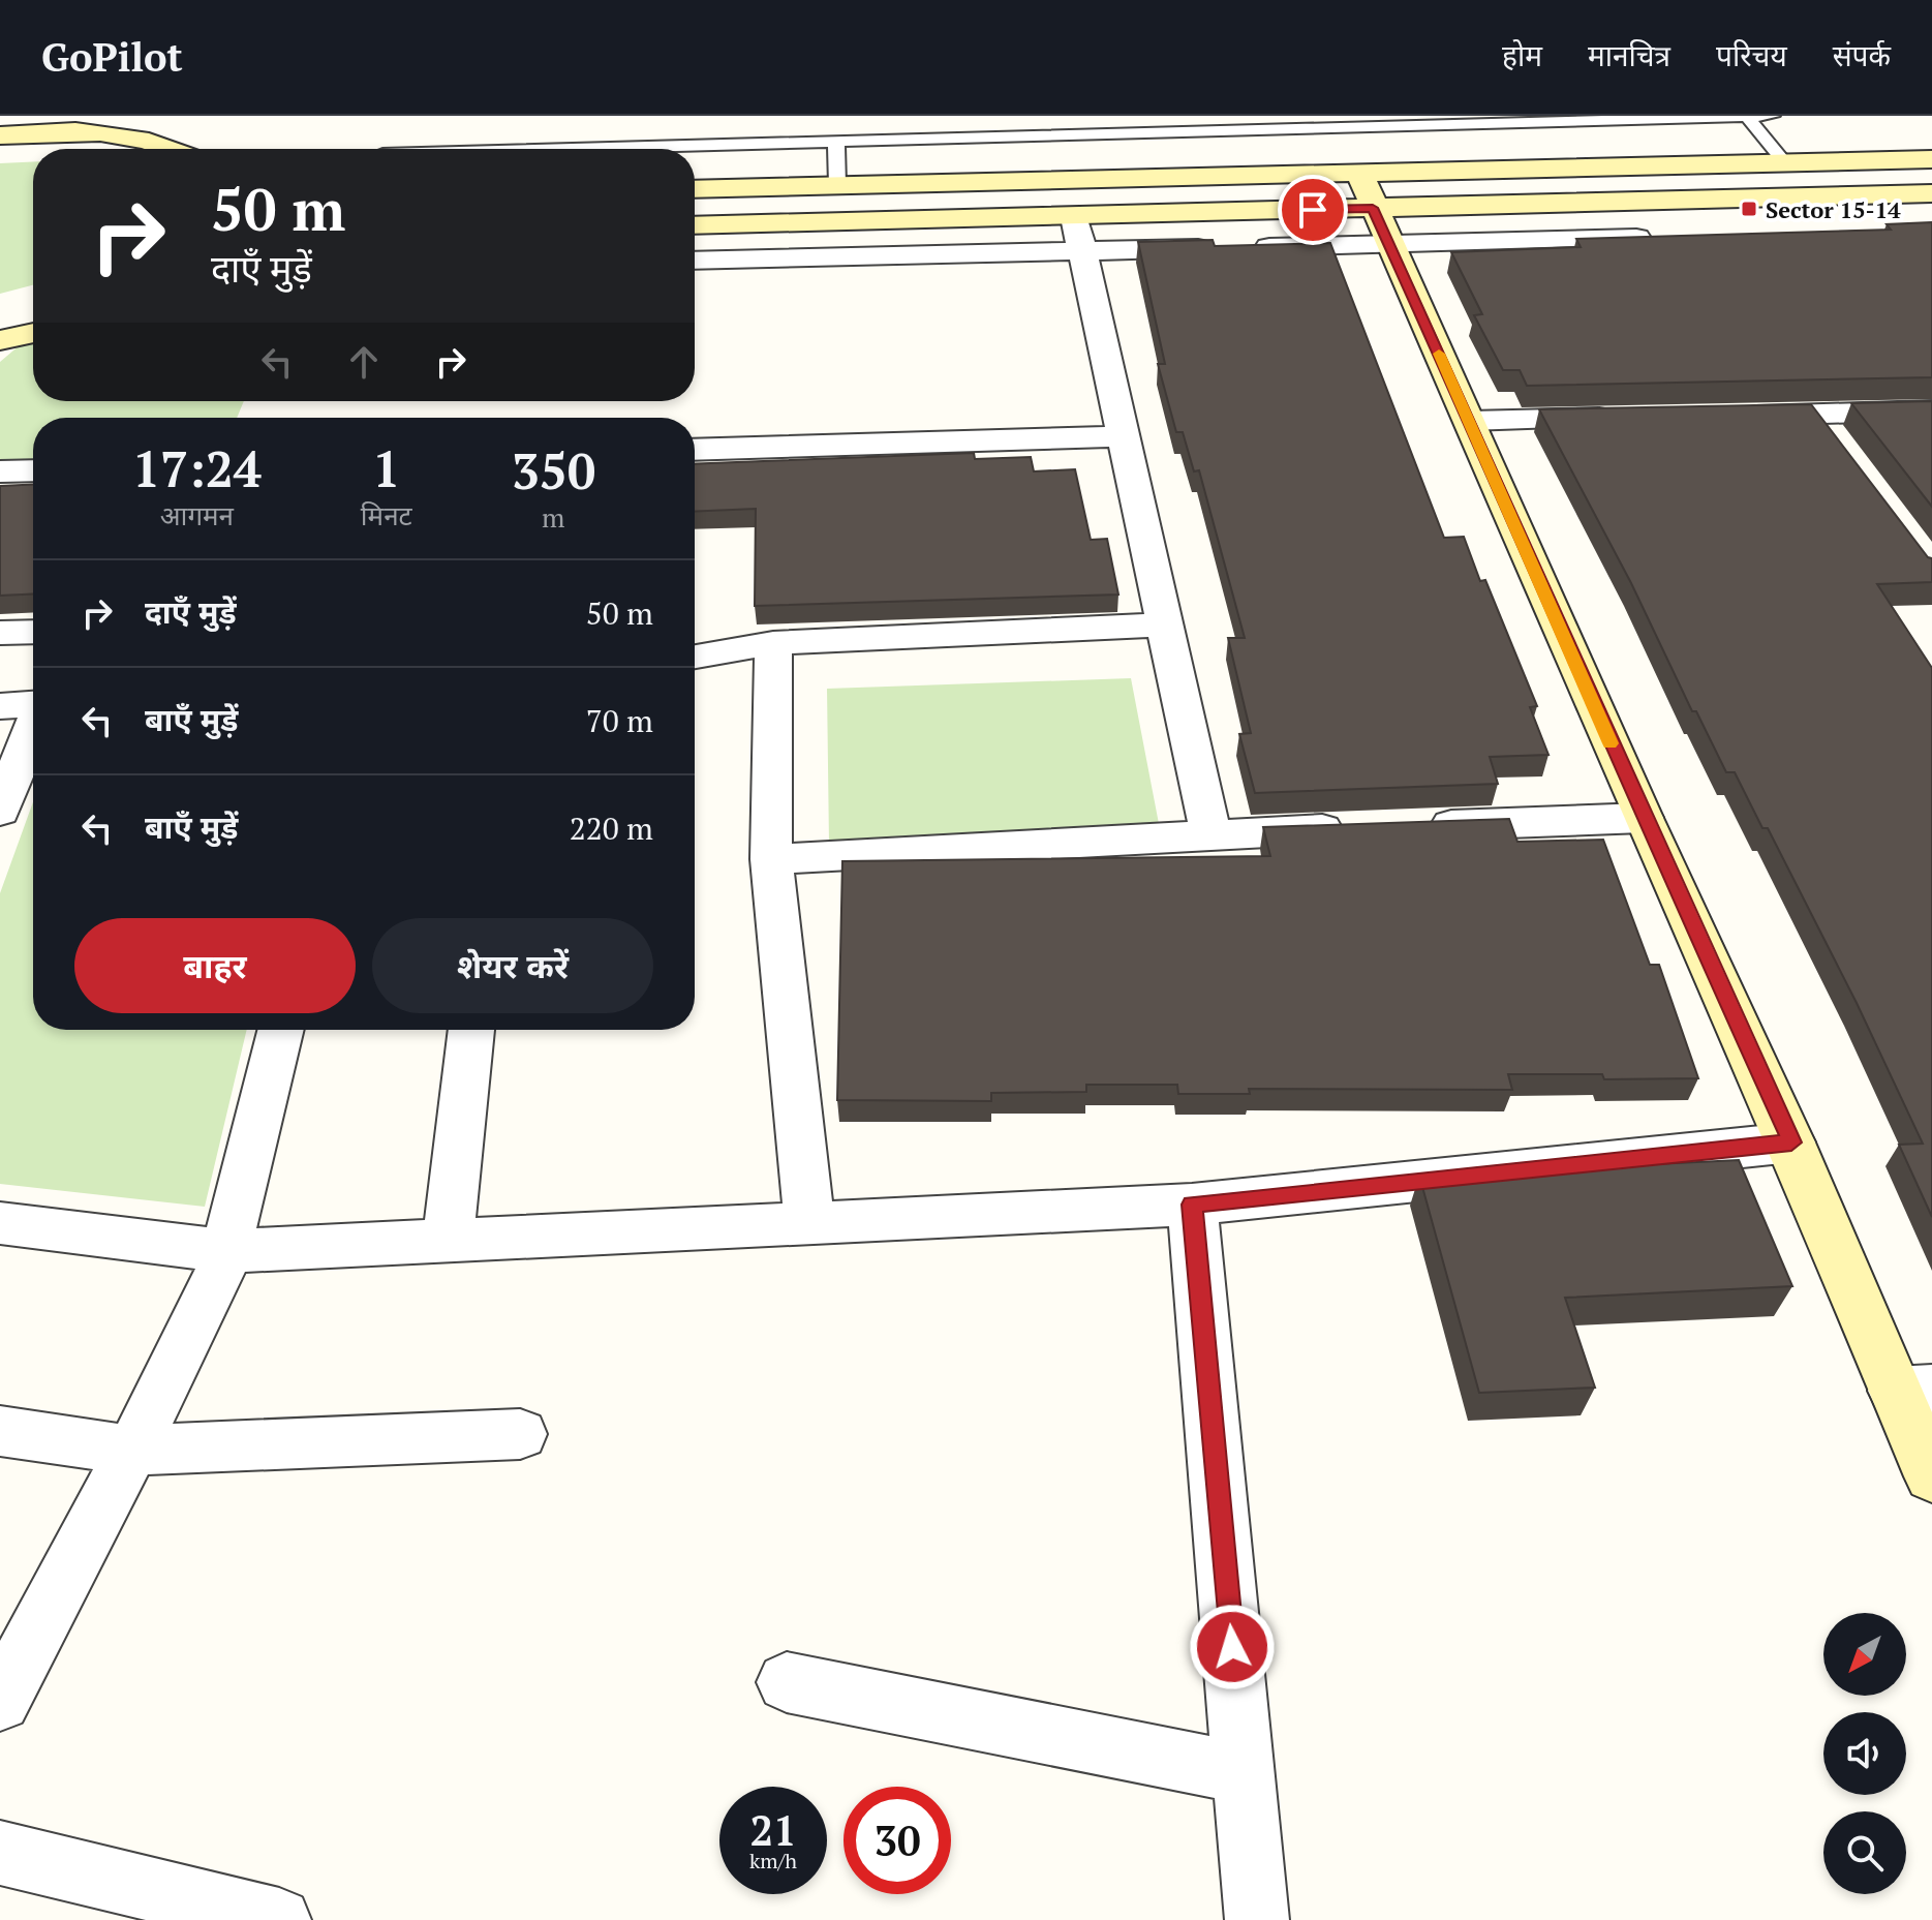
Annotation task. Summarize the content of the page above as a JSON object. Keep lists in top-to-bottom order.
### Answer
{
  "places": {
    "transit": ["Sector 15-14"]
  },
  "north": "bottom left",
  "page": {
    "header": "GoPilot",
    "nav": [
      "होम",
      "मानचित्र",
      "परिचय",
      "संपर्क"
    ],
    "turn": ["50 m", "दाएँ मुड़ें"],
    "eta": [
      "17:24",
      "आगमन",
      "1",
      "मिनट",
      "350",
      "m"
    ],
    "list": [
      {
        "name": "दाएँ मुड़ें",
        "value": "50 m"
      },
      {
        "name": "बाएँ मुड़ें",
        "value": "70 m"
      },
      {
        "name": "बाएँ मुड़ें",
        "value": "220 m"
      }
    ],
    "buttons": ["बाहर", "शेयर करें"],
    "speed": "21 km/h",
    "limit": "30"
  }
}
